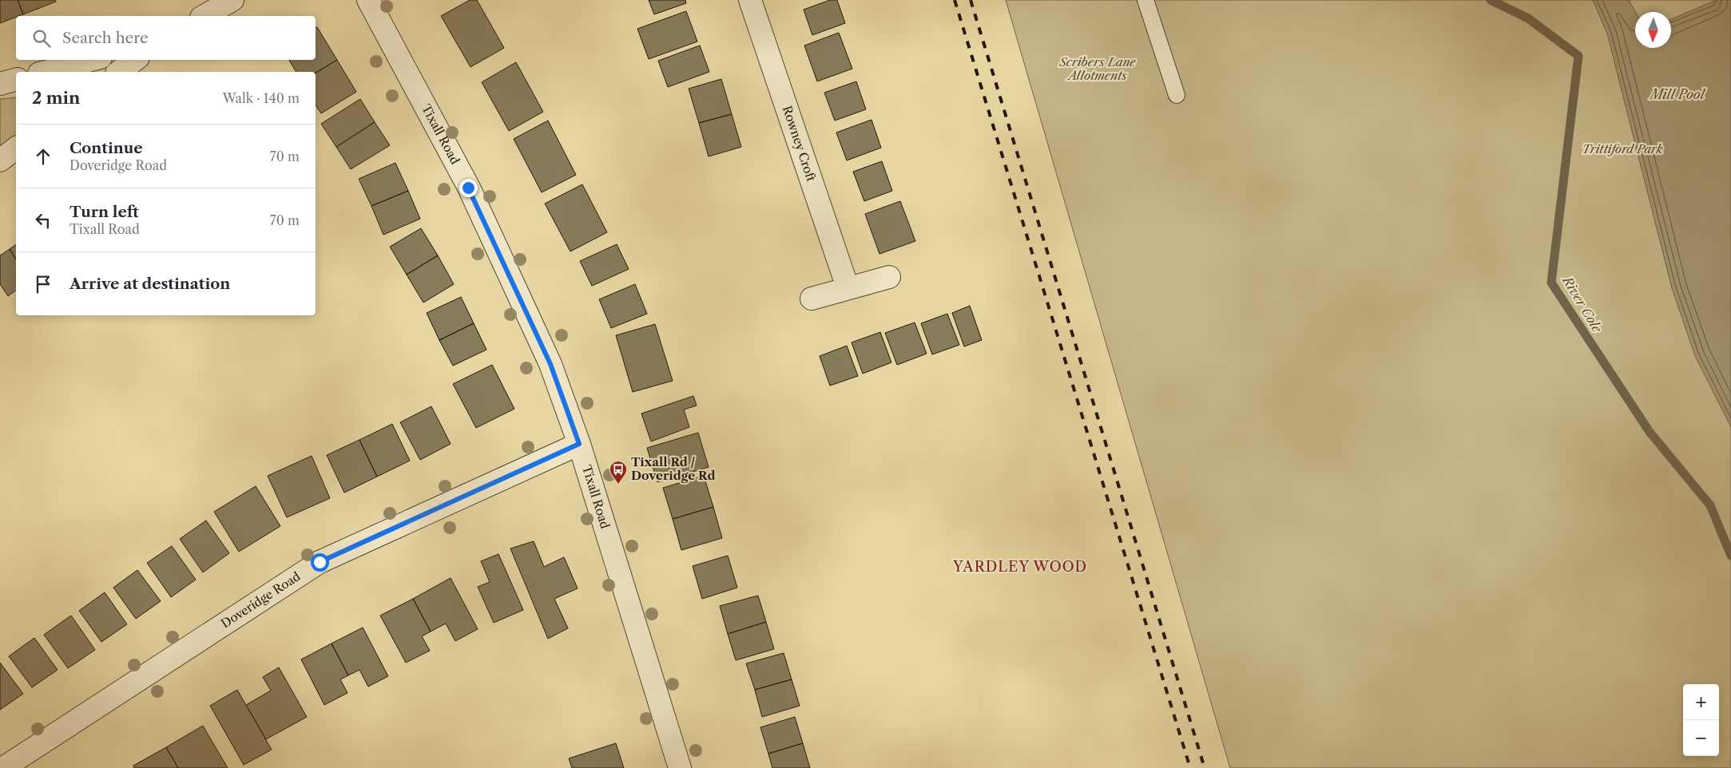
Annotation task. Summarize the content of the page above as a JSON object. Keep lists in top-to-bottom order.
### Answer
{
  "streets": {
    "street": ["Tixall Road", "Rowney Croft", "Doveridge Road"]
  },
  "crossings": [
    ["Tixall Road", "Doveridge Road"]
  ],
  "districts": ["YARDLEY WOOD"],
  "water": ["Mill Pool", "River Cole"],
  "parks": ["Scribers Lane Allotments", "Trittiford Park"],
  "places": {
    "bus stop": ["Tixall Rd / Doveridge Rd"]
  },
  "north": "bottom",
  "page": {
    "search": "Search here",
    "heading": ["2 min", "Walk · 140 m"],
    "list": [
      ["Continue", "Doveridge Road", "70 m"],
      ["Turn left", "Tixall Road", "70 m"],
      "Arrive at destination"
    ],
    "map_buttons": ["+", "−"]
  }
}
